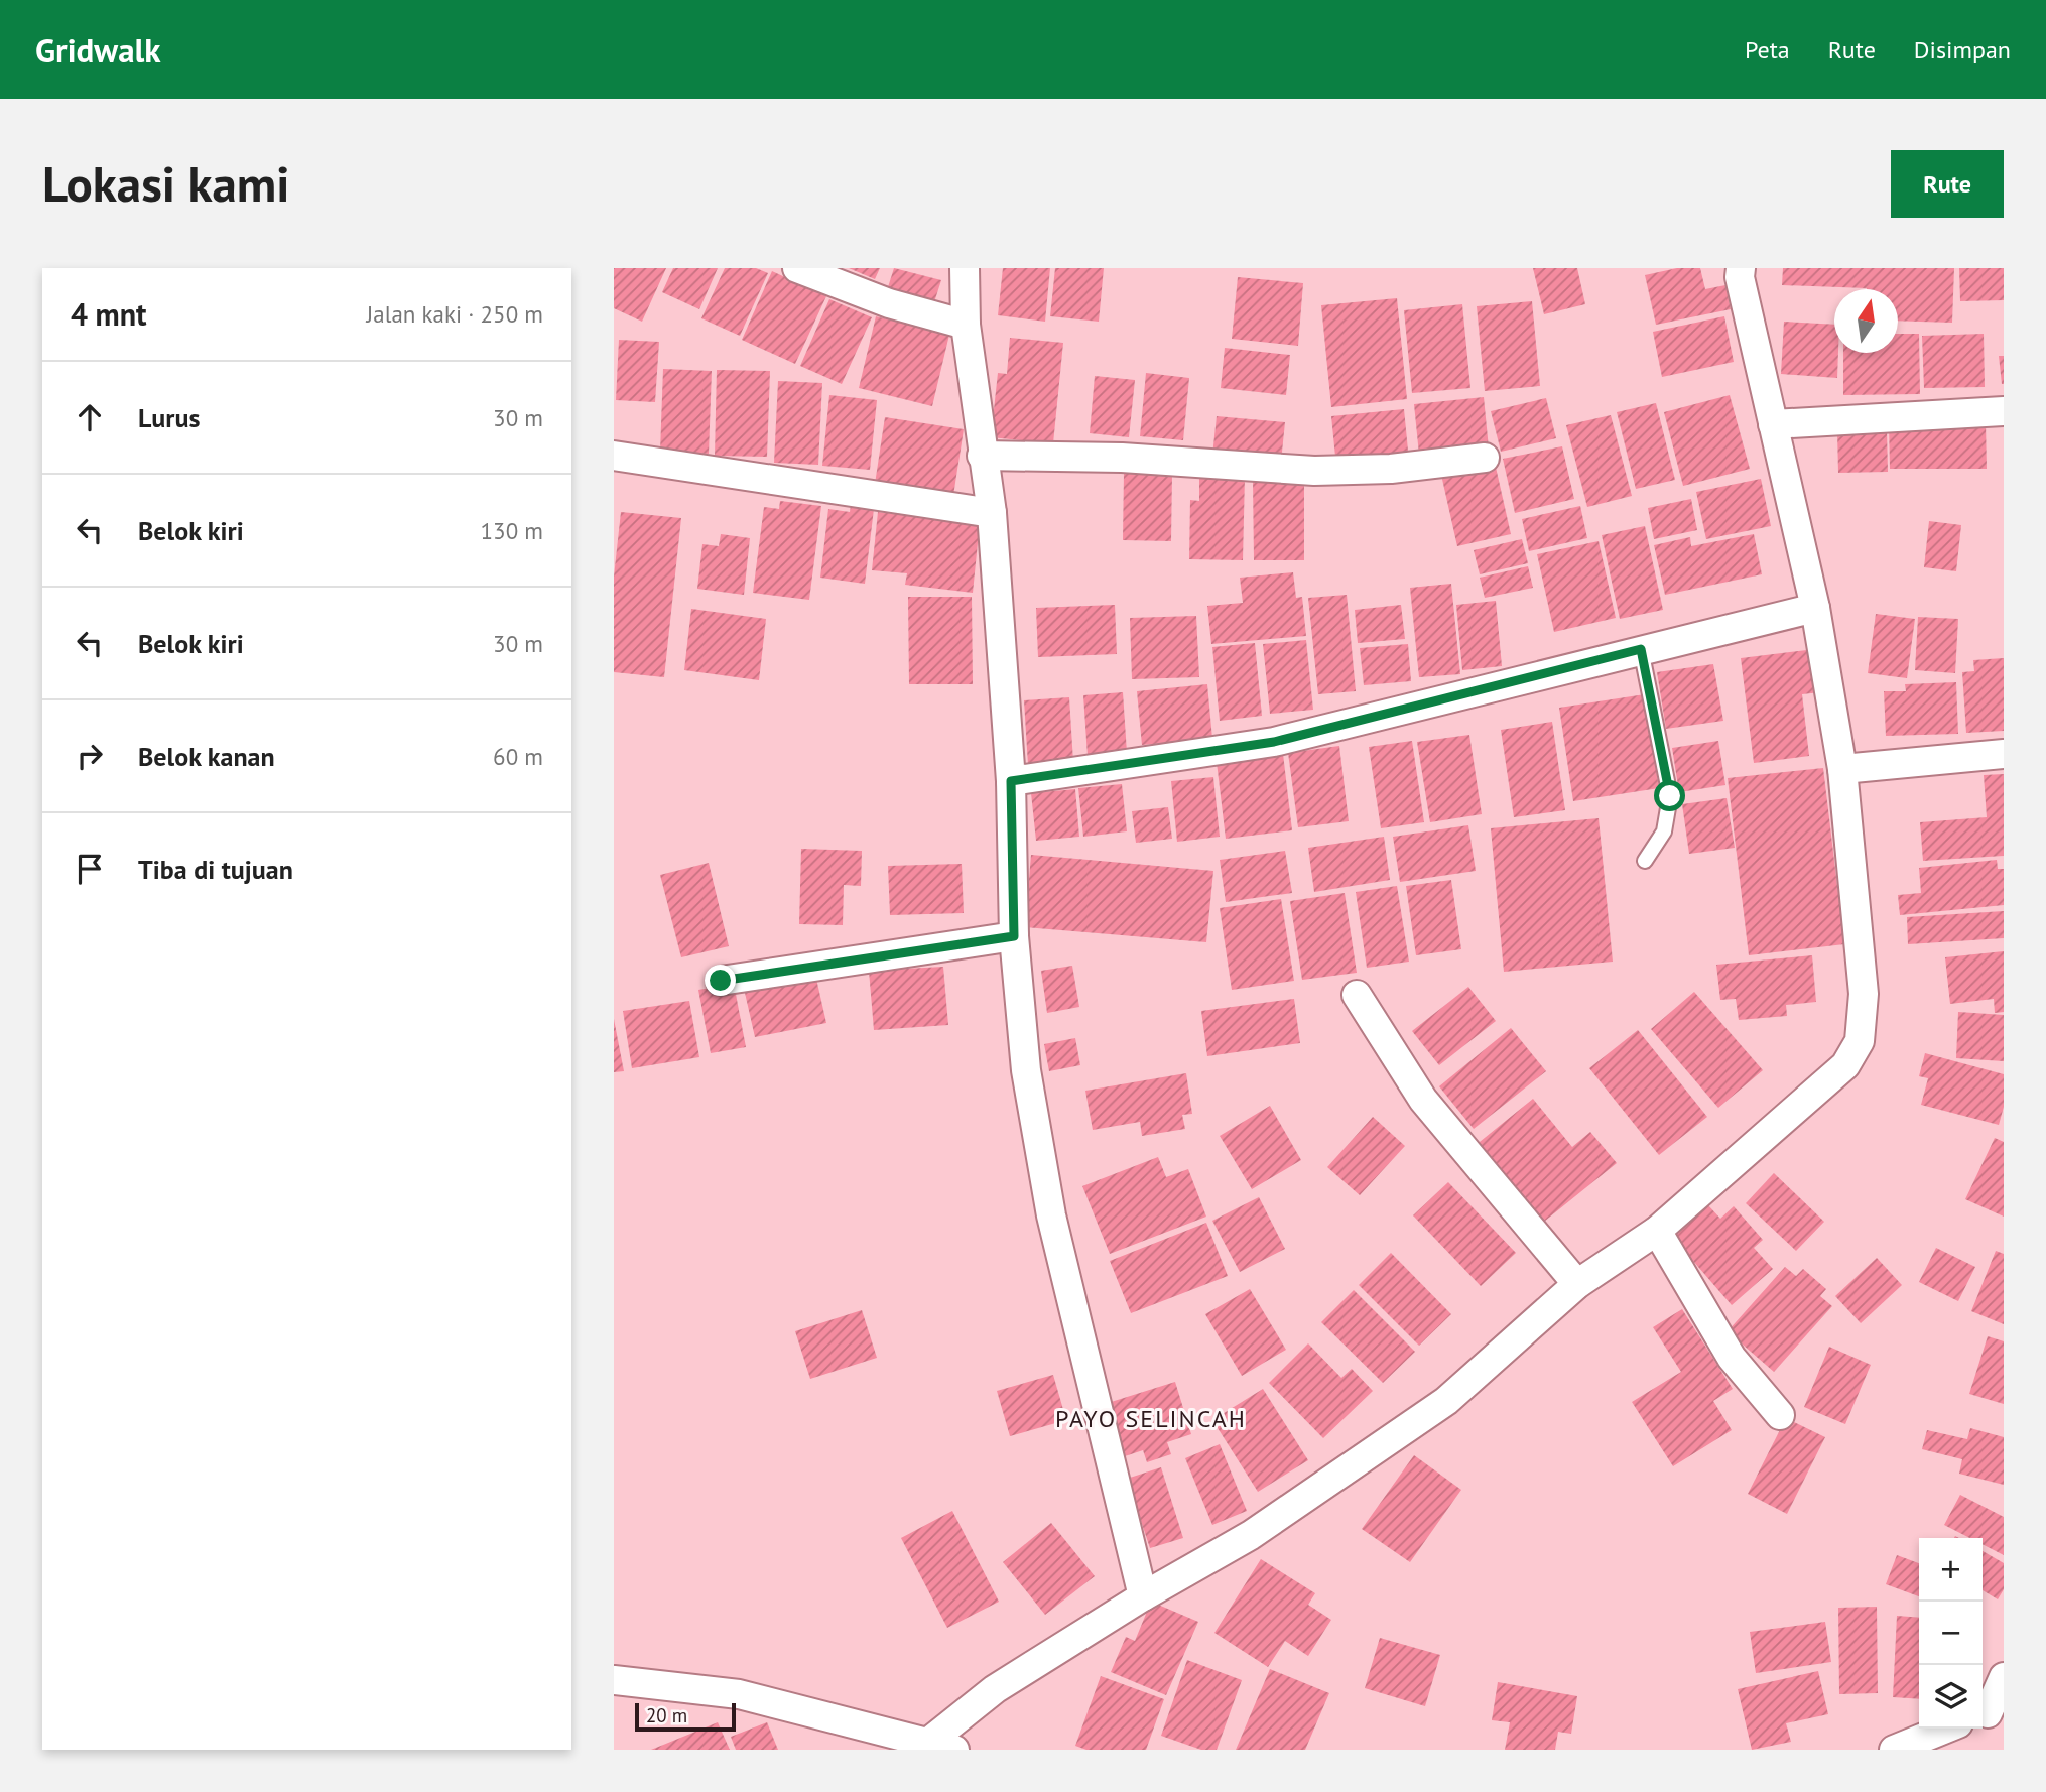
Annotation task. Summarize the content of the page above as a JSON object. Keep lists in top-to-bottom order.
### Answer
{
  "districts": ["PAYO SELINCAH"],
  "scale_bar": "20 m",
  "north": "top",
  "page": {
    "header": "Gridwalk",
    "nav": ["Peta", "Rute", "Disimpan"],
    "buttons": "Rute",
    "title": "Lokasi kami",
    "heading": ["4 mnt", "Jalan kaki · 250 m"],
    "list": [
      ["Lurus", "30 m"],
      ["Belok kiri", "130 m"],
      ["Belok kiri", "30 m"],
      ["Belok kanan", "60 m"],
      "Tiba di tujuan"
    ],
    "map_buttons": ["+", "−"],
    "scale": "20 m"
  }
}
